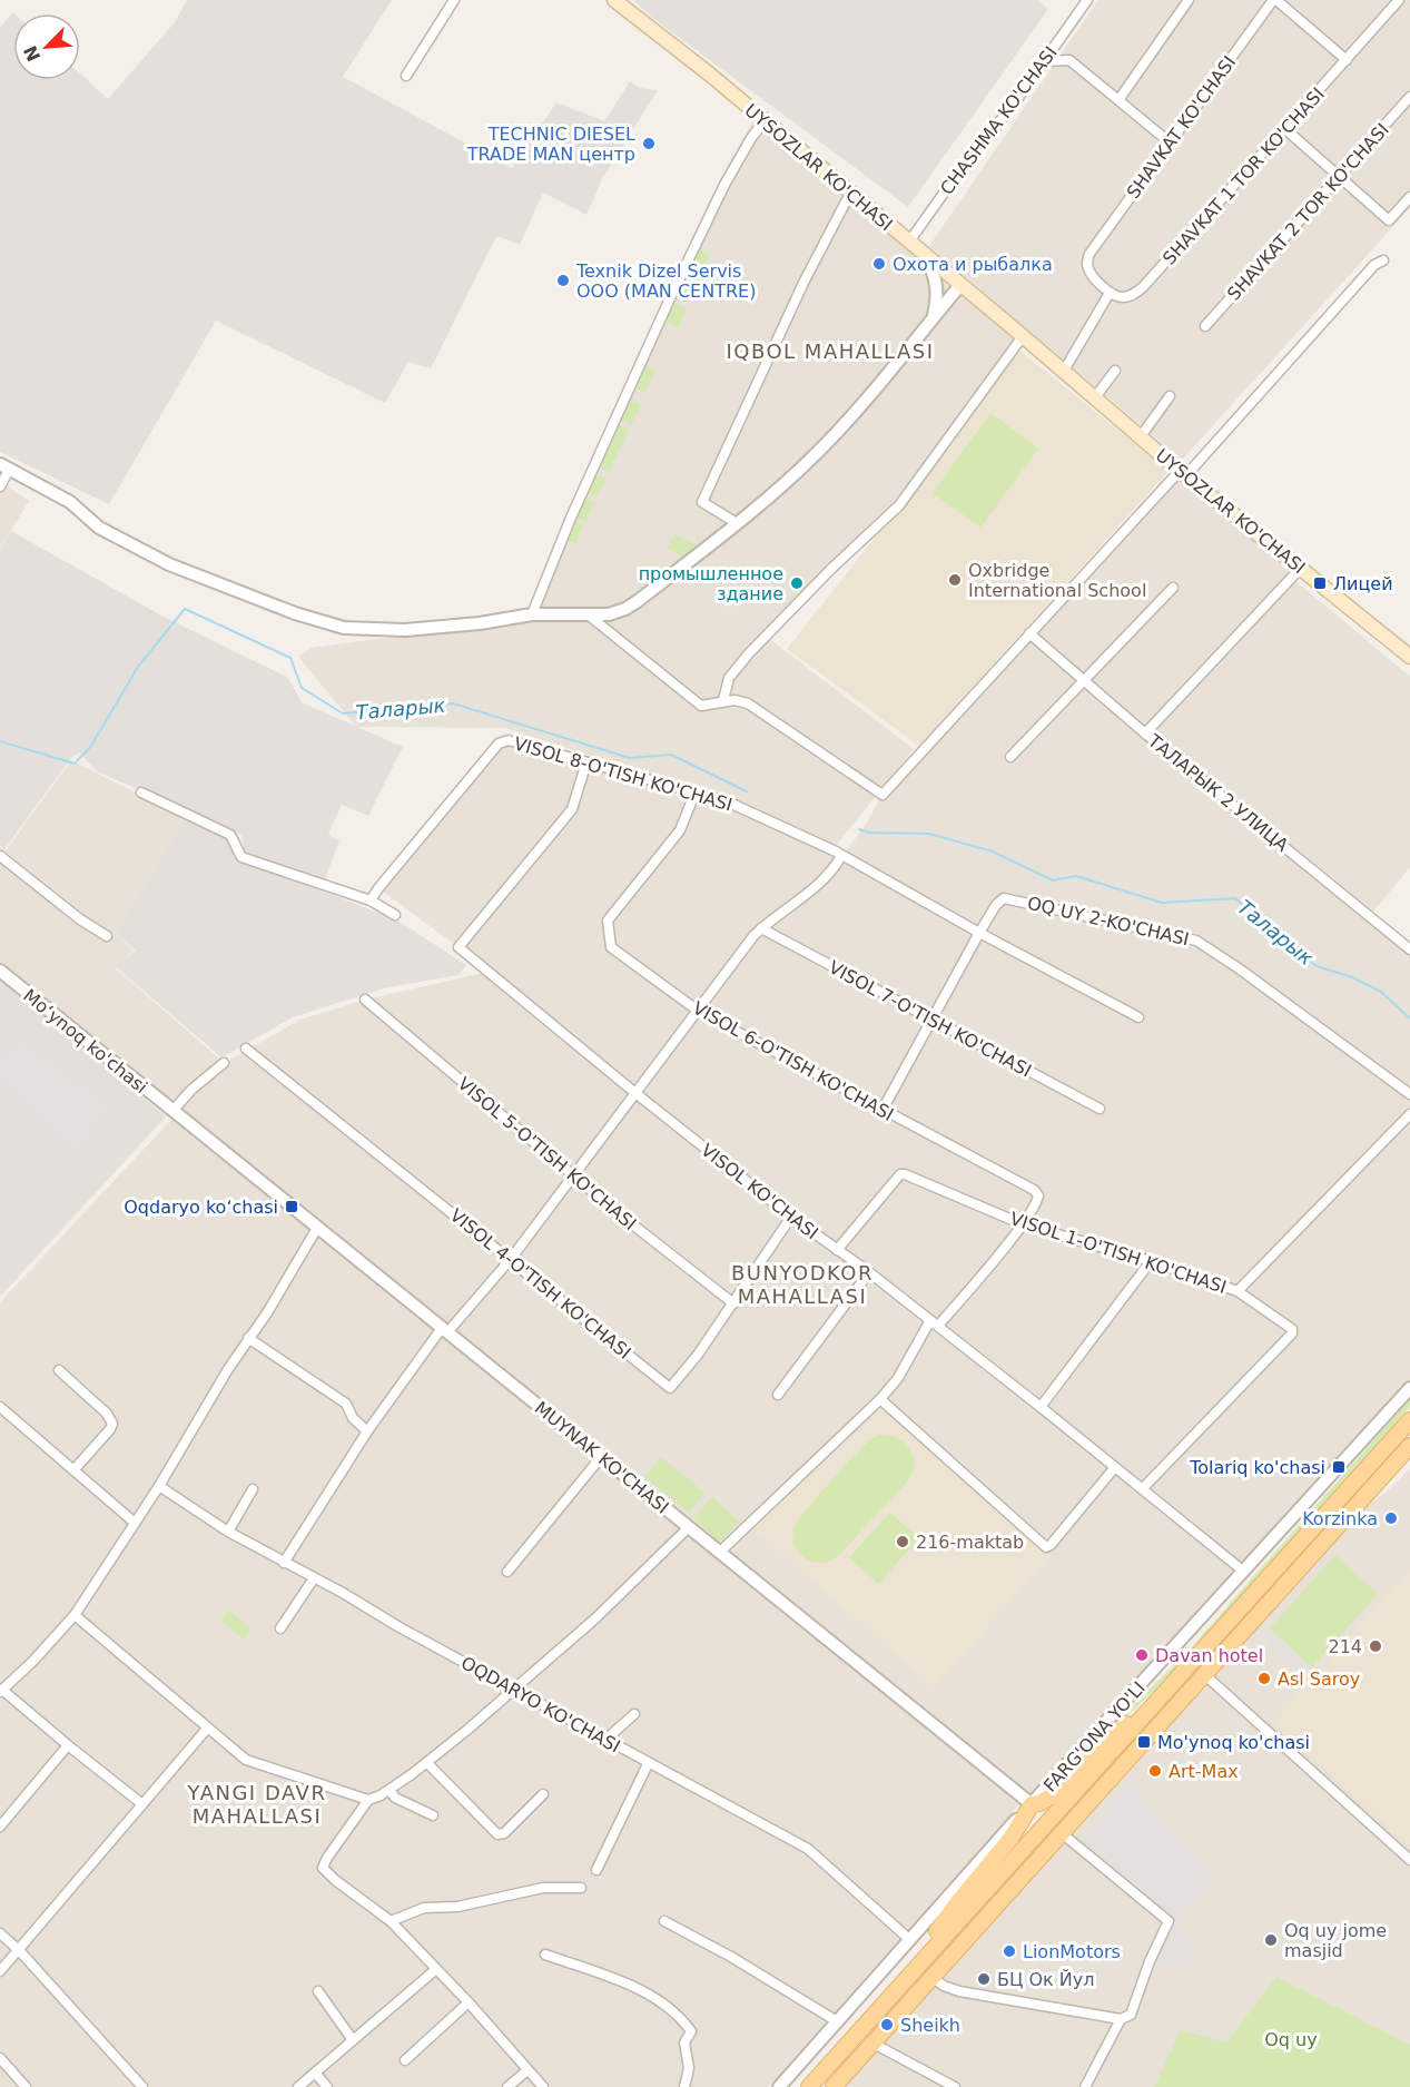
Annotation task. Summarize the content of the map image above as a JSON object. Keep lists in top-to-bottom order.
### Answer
{
  "streets": {
    "main road": ["UYSOZLAR KO'CHASI", "FARG'ONA YO'LI"],
    "street": [
      "CHASHMA KO'CHASI",
      "SHAVKAT KO'CHASI",
      "SHAVKAT 1 TOR KO'CHASI",
      "SHAVKAT 2 TOR KO'CHASI",
      "VISOL 8-O'TISH KO'CHASI",
      "ТАЛАРЫК 2 УЛИЦА",
      "OQ UY 2-KO'CHASI",
      "VISOL 7-O'TISH KO'CHASI",
      "Moʻynoq ko'chasi",
      "VISOL 6-O'TISH KO'CHASI",
      "VISOL 5-O'TISH KO'CHASI",
      "VISOL KO'CHASI",
      "VISOL 1-O'TISH KO'CHASI",
      "VISOL 4-O'TISH KO'CHASI",
      "MUYNAK KO'CHASI",
      "OQDARYO KO'CHASI"
    ]
  },
  "crossings": [
    ["CHASHMA KO'CHASI", "UYSOZLAR KO'CHASI"],
    ["SHAVKAT KO'CHASI", "SHAVKAT 1 TOR KO'CHASI"],
    ["VISOL 8-O'TISH KO'CHASI", "OQ UY 2-KO'CHASI"],
    ["VISOL 8-O'TISH KO'CHASI", "VISOL 6-O'TISH KO'CHASI"],
    ["VISOL 8-O'TISH KO'CHASI", "VISOL KO'CHASI"],
    ["OQ UY 2-KO'CHASI", "VISOL 7-O'TISH KO'CHASI"],
    ["OQ UY 2-KO'CHASI", "VISOL 6-O'TISH KO'CHASI"],
    ["Moʻynoq ko'chasi", "MUYNAK KO'CHASI"],
    ["VISOL 6-O'TISH KO'CHASI", "VISOL 1-O'TISH KO'CHASI"],
    ["VISOL 5-O'TISH KO'CHASI", "VISOL 4-O'TISH KO'CHASI"],
    ["VISOL KO'CHASI", "VISOL 1-O'TISH KO'CHASI"],
    ["VISOL KO'CHASI", "VISOL 4-O'TISH KO'CHASI"],
    ["VISOL KO'CHASI", "FARG'ONA YO'LI"],
    ["MUYNAK KO'CHASI", "FARG'ONA YO'LI"],
    ["OQDARYO KO'CHASI", "FARG'ONA YO'LI"]
  ],
  "districts": ["IQBOL MAHALLASI", "BUNYODKOR MAHALLASI", "YANGI DAVR MAHALLASI"],
  "water": ["Таларык"],
  "parks": ["Oq uy"],
  "places": {
    "other": [
      "TECHNIC DIESEL TRADE MAN центр",
      "Охота и рыбалка",
      "Texnik Dizel Servis OOO (MAN CENTRE)",
      "Oxbridge International School",
      "промышленное здание",
      "Korzinka",
      "216-maktab",
      "214",
      "Davan hotel",
      "Asl Saroy",
      "Art-Max",
      "Oq uy jome masjid",
      "LionMotors",
      "БЦ Ок Йул",
      "Sheikh"
    ],
    "transit": [
      "Лицей",
      "Oqdaryo koʻchasi",
      "Tolariq ko'chasi",
      "Mo'ynoq ko'chasi"
    ]
  },
  "north": "bottom left"
}
